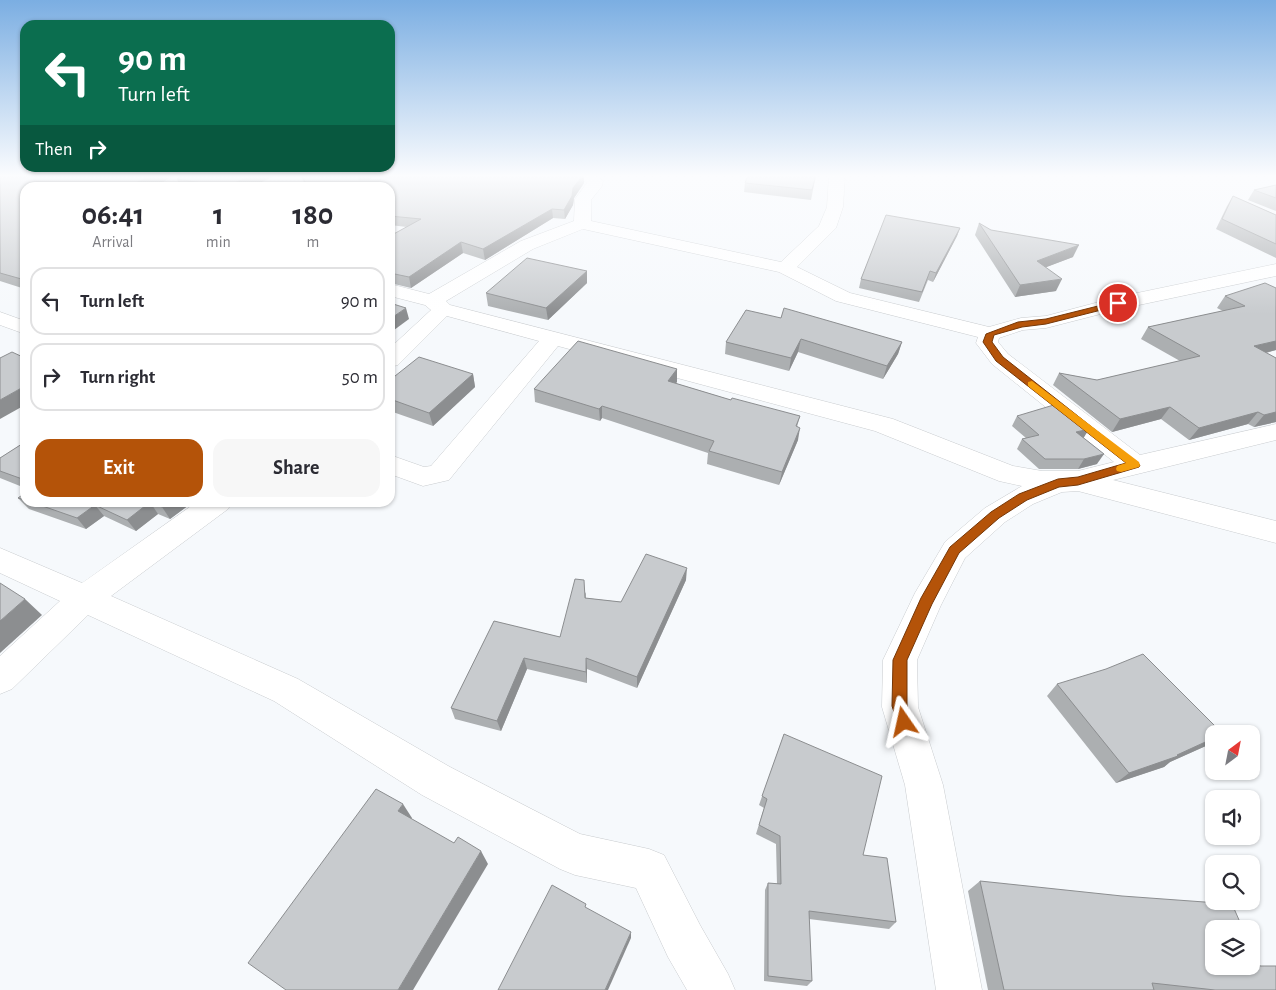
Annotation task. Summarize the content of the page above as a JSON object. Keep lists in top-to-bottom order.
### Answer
{
  "north": "top right",
  "page": {
    "turn": ["90 m", "Turn left"],
    "then": "Then",
    "eta": [
      "06:41",
      "Arrival",
      "1",
      "min",
      "180",
      "m"
    ],
    "list": [
      {
        "name": "Turn left",
        "value": "90 m"
      },
      {
        "name": "Turn right",
        "value": "50 m"
      }
    ],
    "buttons": ["Exit", "Share"]
  }
}
